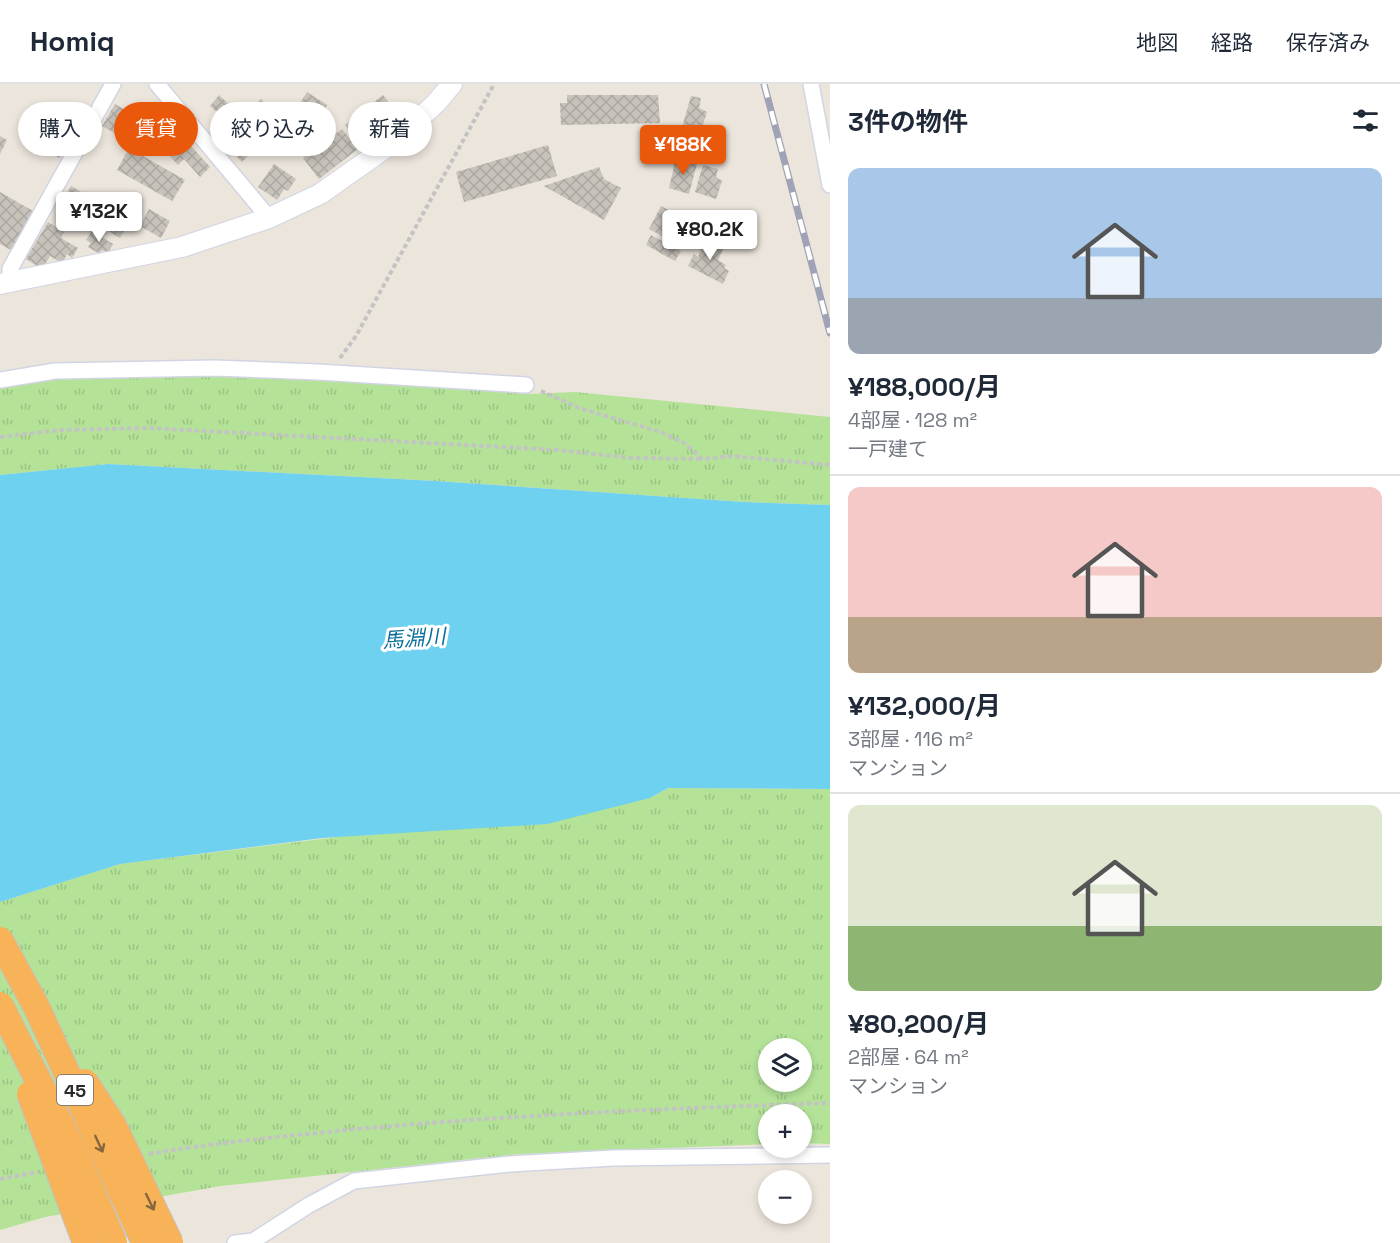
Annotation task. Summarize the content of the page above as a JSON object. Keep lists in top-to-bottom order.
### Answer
{
  "streets": {
    "highway": ["45"]
  },
  "water": ["馬淵川"],
  "page": {
    "header": "Homiq",
    "nav": ["地図", "経路", "保存済み"],
    "heading": "3件の物件",
    "chip": [
      "購入",
      "賃貸",
      "絞り込み",
      "新着"
    ],
    "price": ["¥188K", "¥132K", "¥80.2K"],
    "list": [
      {
        "name": "¥188,000/月",
        "note": "4部屋 · 128 m² · 一戸建て"
      },
      {
        "name": "¥132,000/月",
        "note": "3部屋 · 116 m² · マンション"
      },
      {
        "name": "¥80,200/月",
        "note": "2部屋 · 64 m² · マンション"
      }
    ],
    "map_buttons": ["+", "−"]
  }
}
